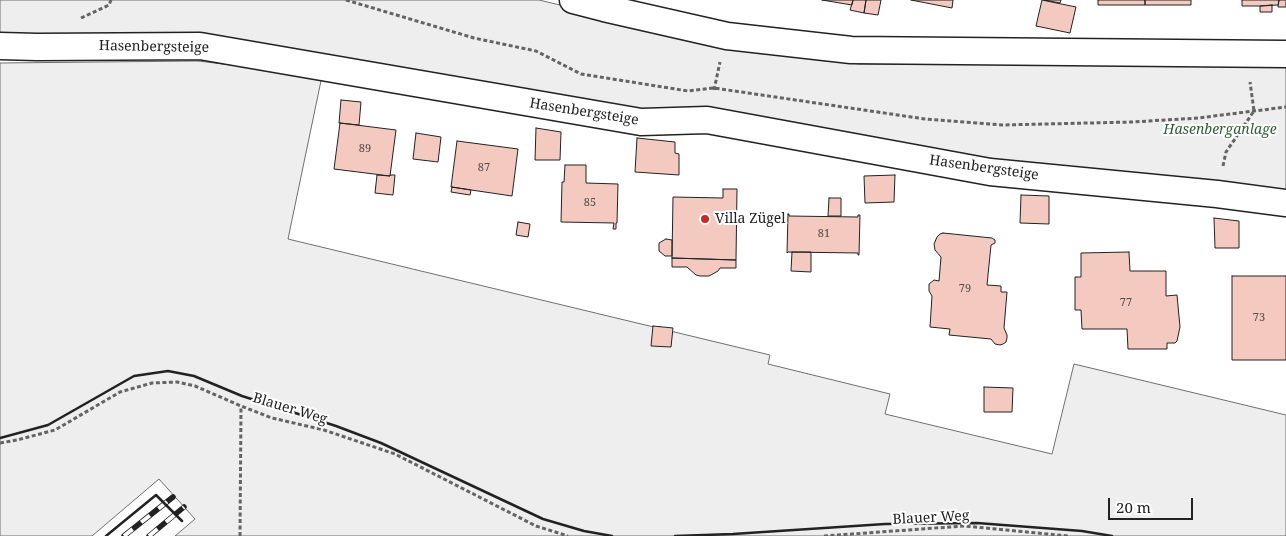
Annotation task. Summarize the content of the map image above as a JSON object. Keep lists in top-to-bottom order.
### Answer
{
  "streets": {
    "street": ["Hasenbergsteige"],
    "path": ["Blauer Weg"]
  },
  "parks": ["Hasenberganlage"],
  "places": ["Villa Zügel"],
  "house_numbers": [
    "89",
    "87",
    "85",
    "81",
    "79",
    "77",
    "73"
  ],
  "scale_bar": "20 m"
}
